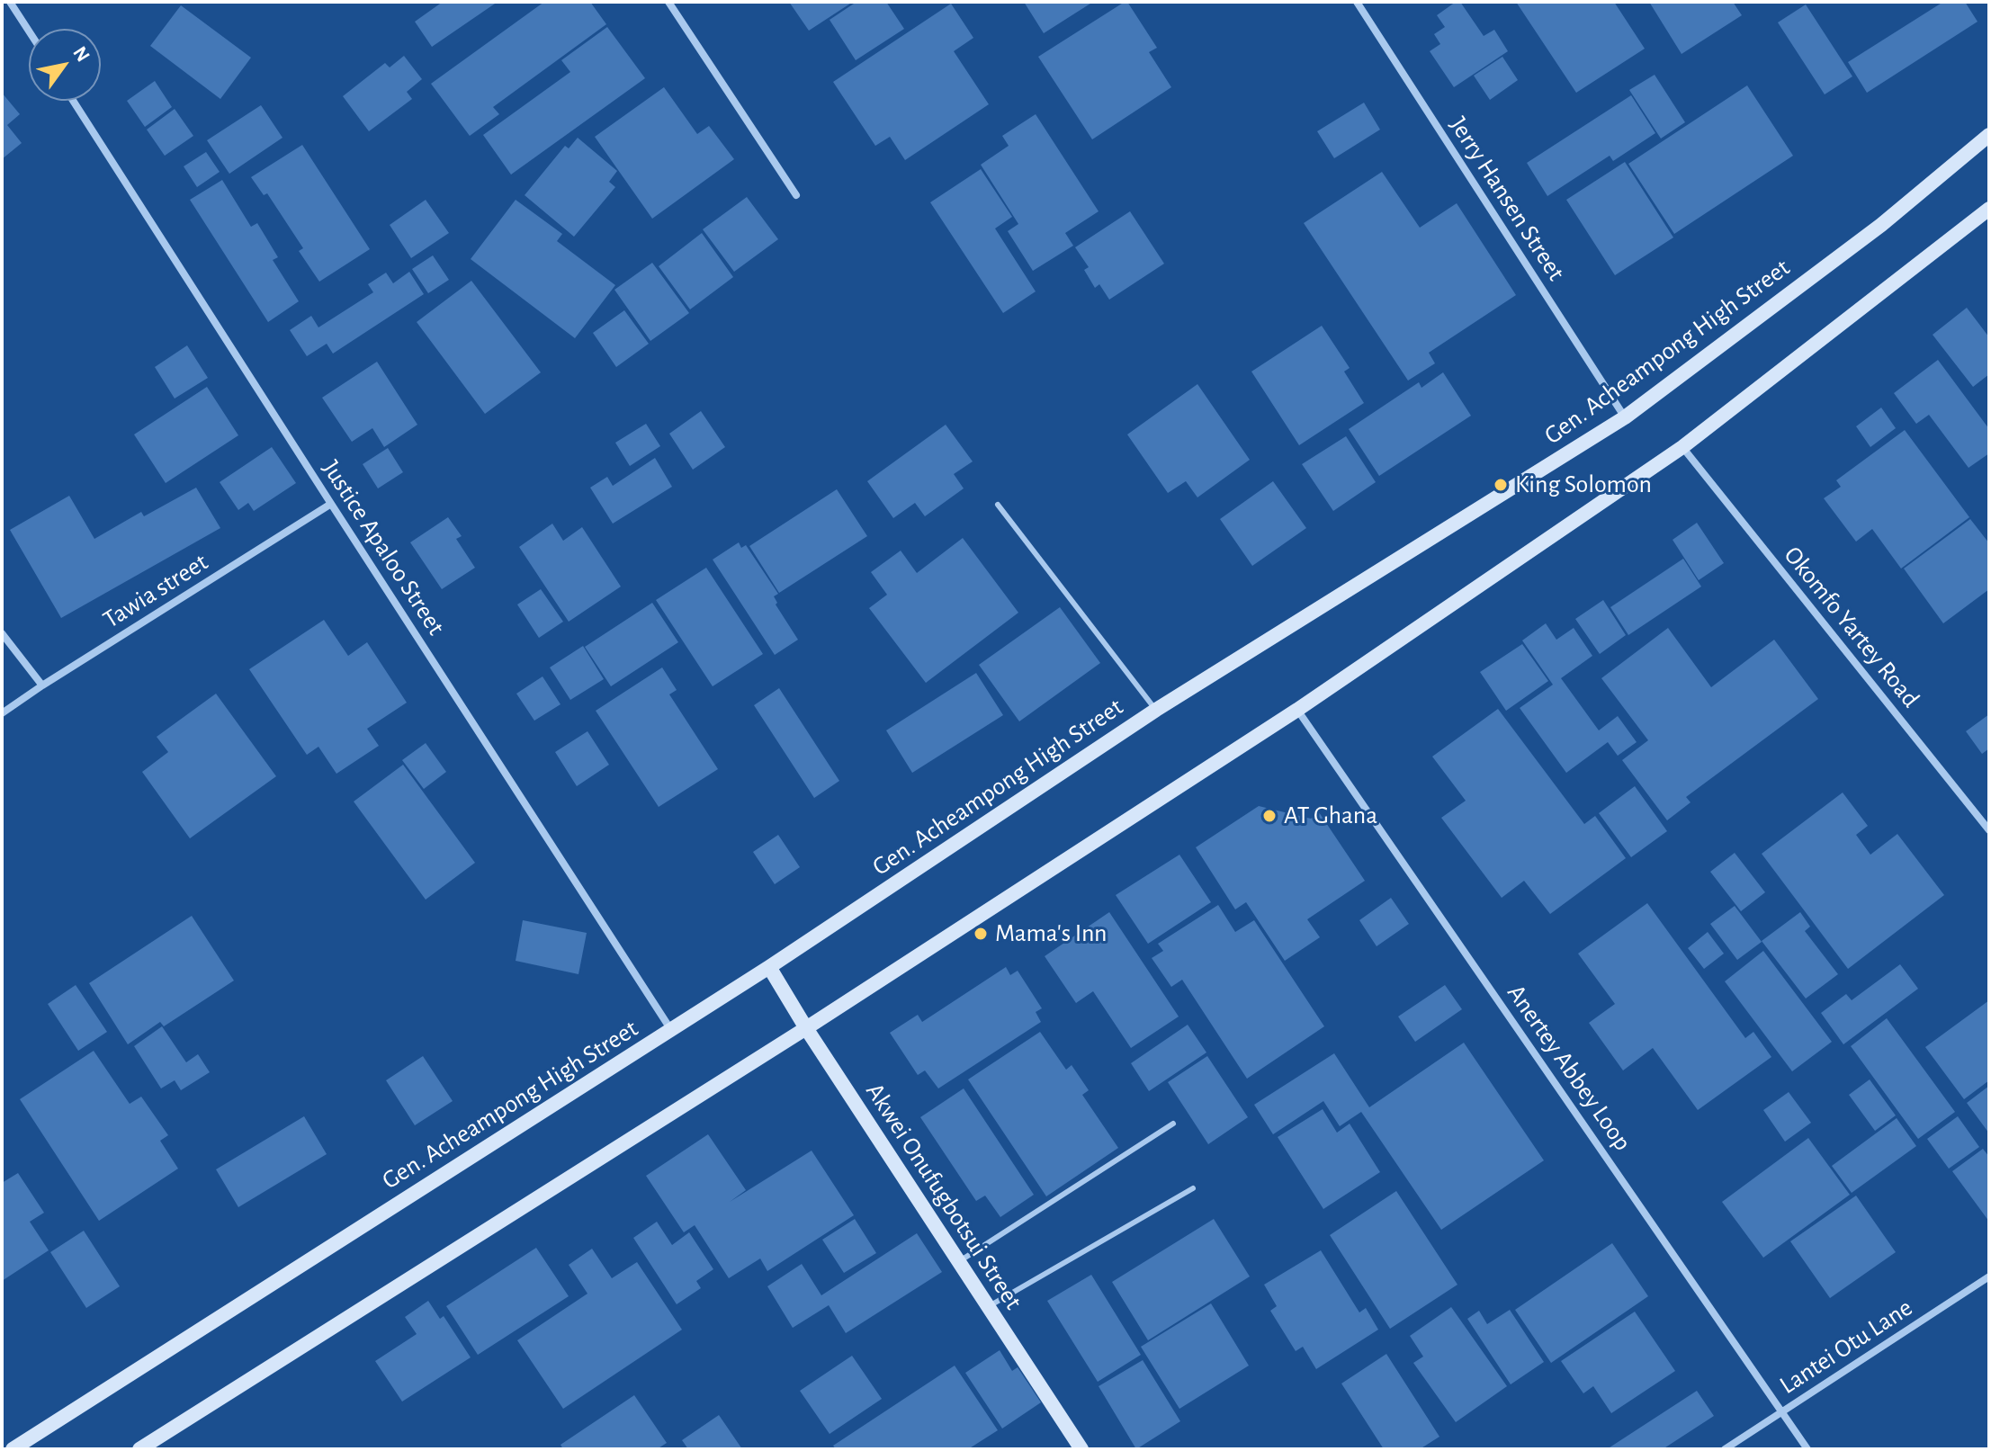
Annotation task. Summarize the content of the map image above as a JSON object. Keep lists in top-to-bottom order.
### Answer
{
  "streets": {
    "main road": ["Gen. Acheampong High Street", "Akwei Onufugbotsui Street"],
    "street": [
      "Jerry Hansen Street",
      "Justice Apaloo Street",
      "Tawia street",
      "Okomfo Yartey Road",
      "Anertey Abbey Loop",
      "Lantei Otu Lane"
    ]
  },
  "crossings": [
    ["Jerry Hansen Street", "Gen. Acheampong High Street"],
    ["Gen. Acheampong High Street", "Justice Apaloo Street"],
    ["Gen. Acheampong High Street", "Akwei Onufugbotsui Street"],
    ["Justice Apaloo Street", "Tawia street"],
    ["Anertey Abbey Loop", "Lantei Otu Lane"]
  ],
  "places": ["King Solomon", "AT Ghana", "Mama's Inn"],
  "north": "top right"
}
